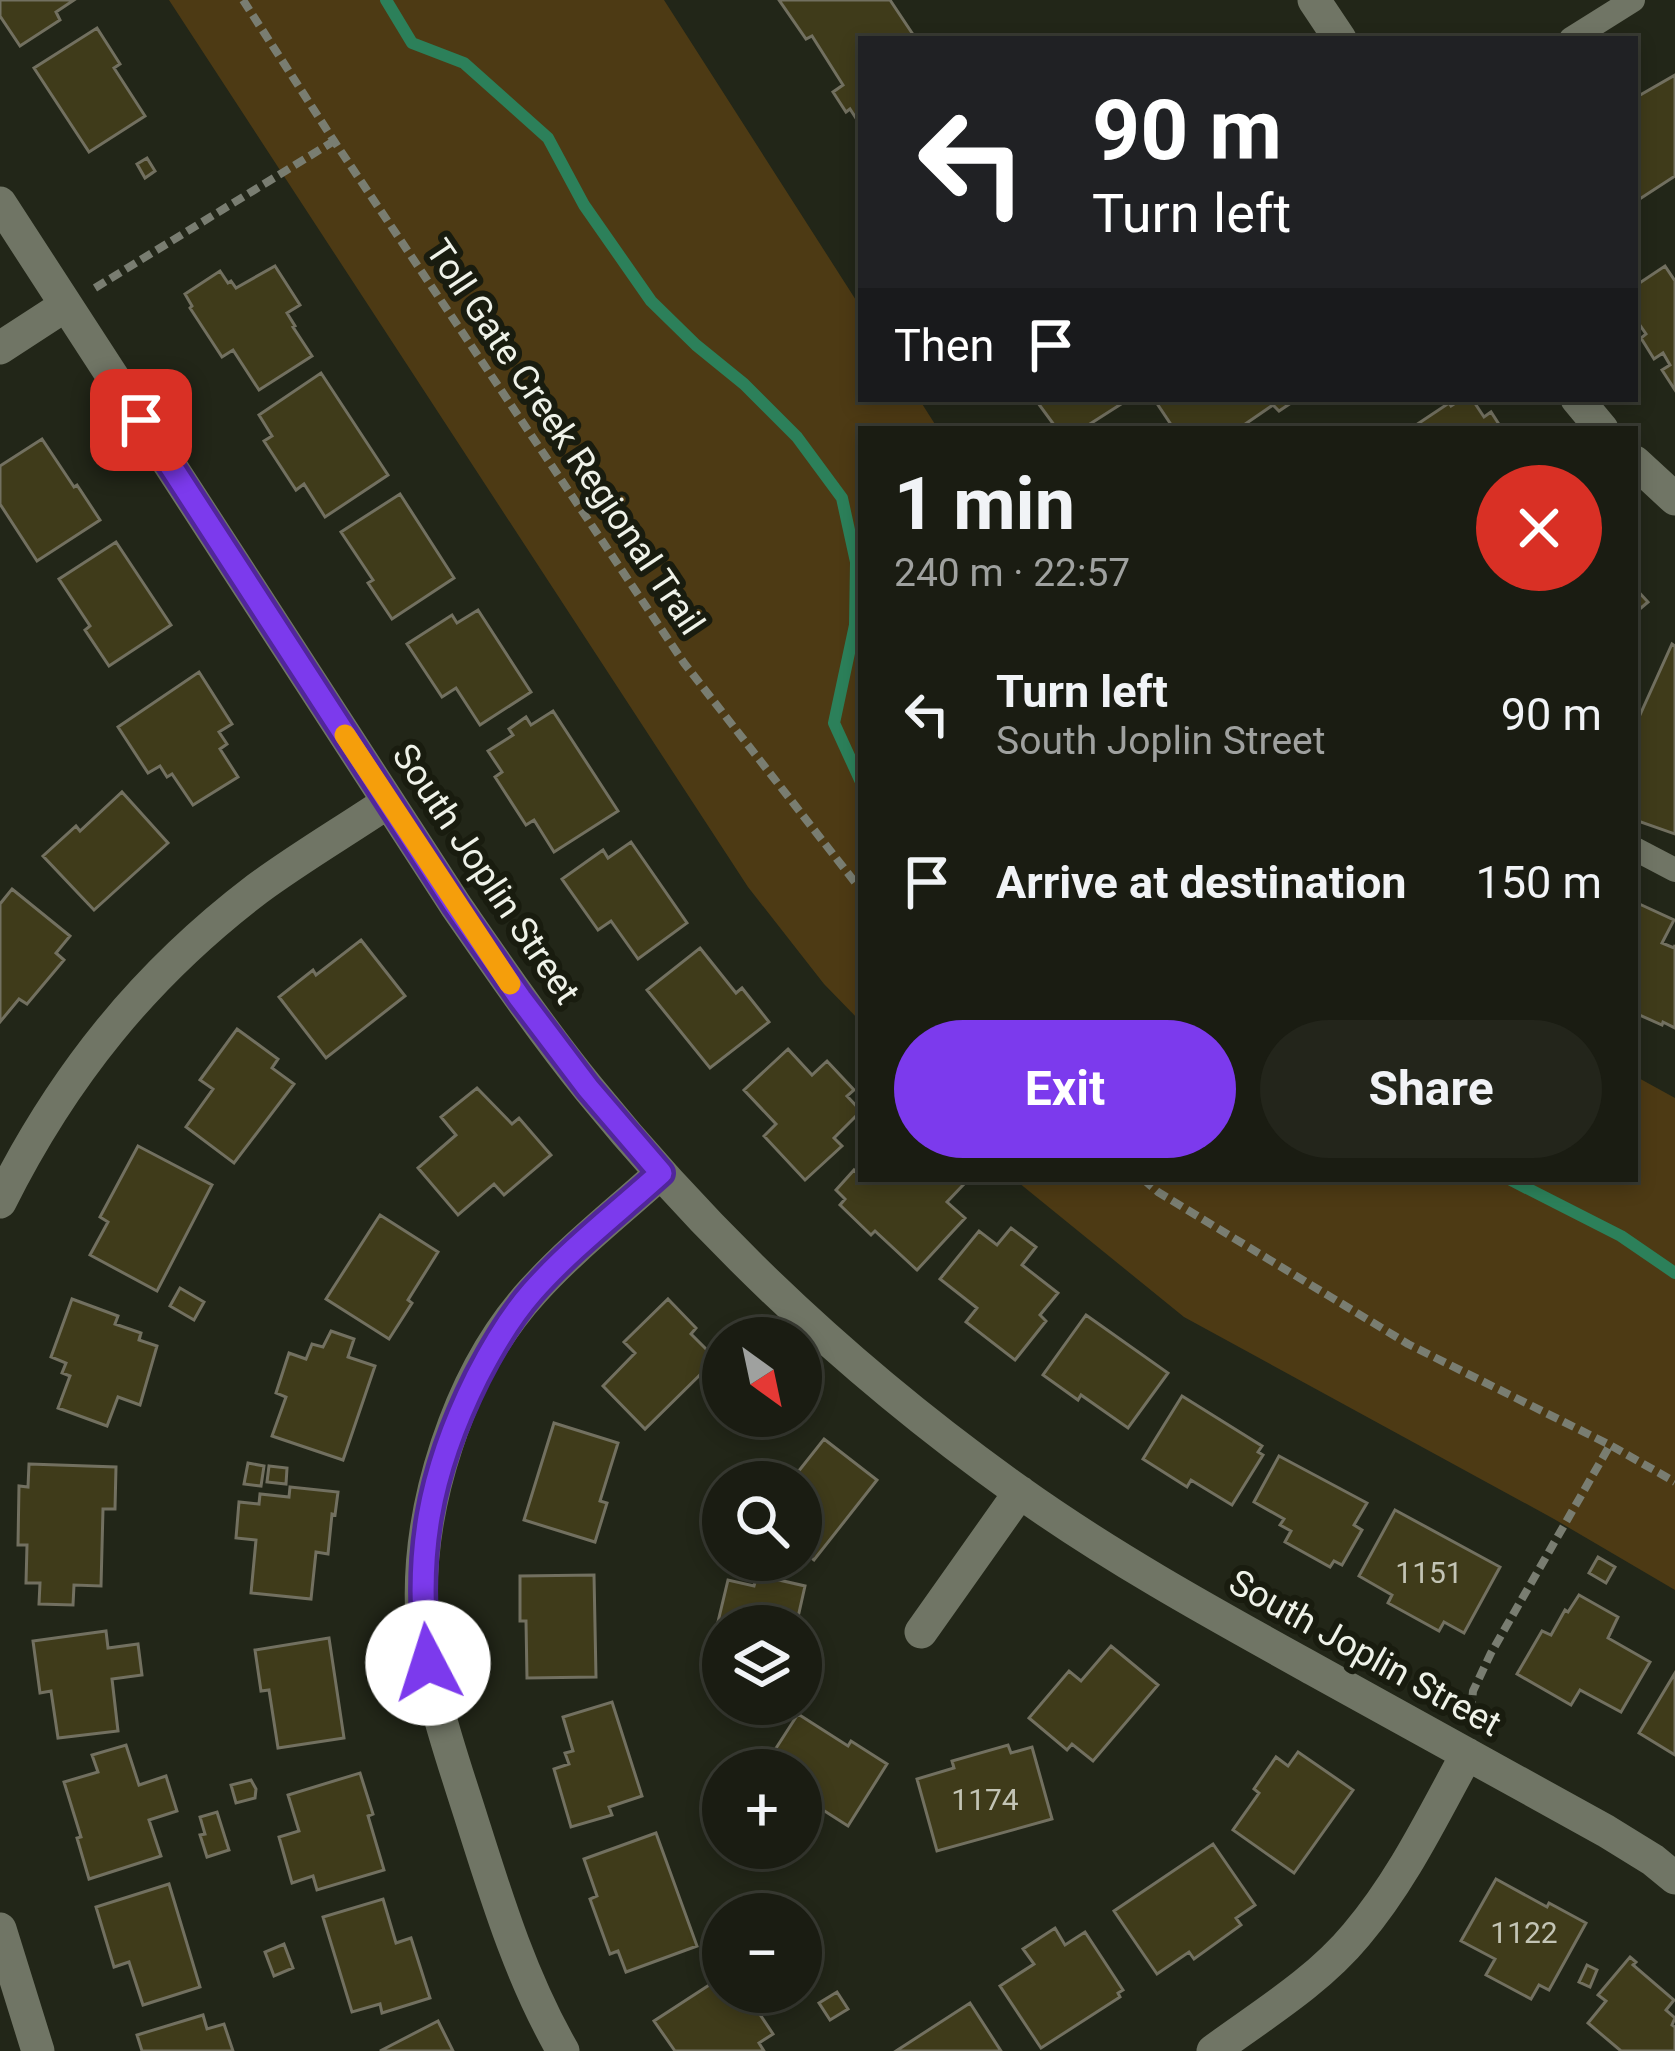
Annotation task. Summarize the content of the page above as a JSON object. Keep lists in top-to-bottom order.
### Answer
{
  "streets": {
    "street": ["South Joplin Street"],
    "path": ["Toll Gate Creek Regional Trail"]
  },
  "house_numbers": ["1151", "1174", "1122"],
  "north": "bottom right",
  "page": {
    "turn": ["90 m", "Turn left"],
    "then": "Then",
    "heading": ["1 min", "240 m · 22:57"],
    "list": [
      {
        "name": "Turn left",
        "note": "South Joplin Street",
        "value": "90 m"
      },
      {
        "name": "Arrive at destination",
        "value": "150 m"
      }
    ],
    "buttons": ["Exit", "Share"],
    "map_buttons": ["+", "−"]
  }
}
